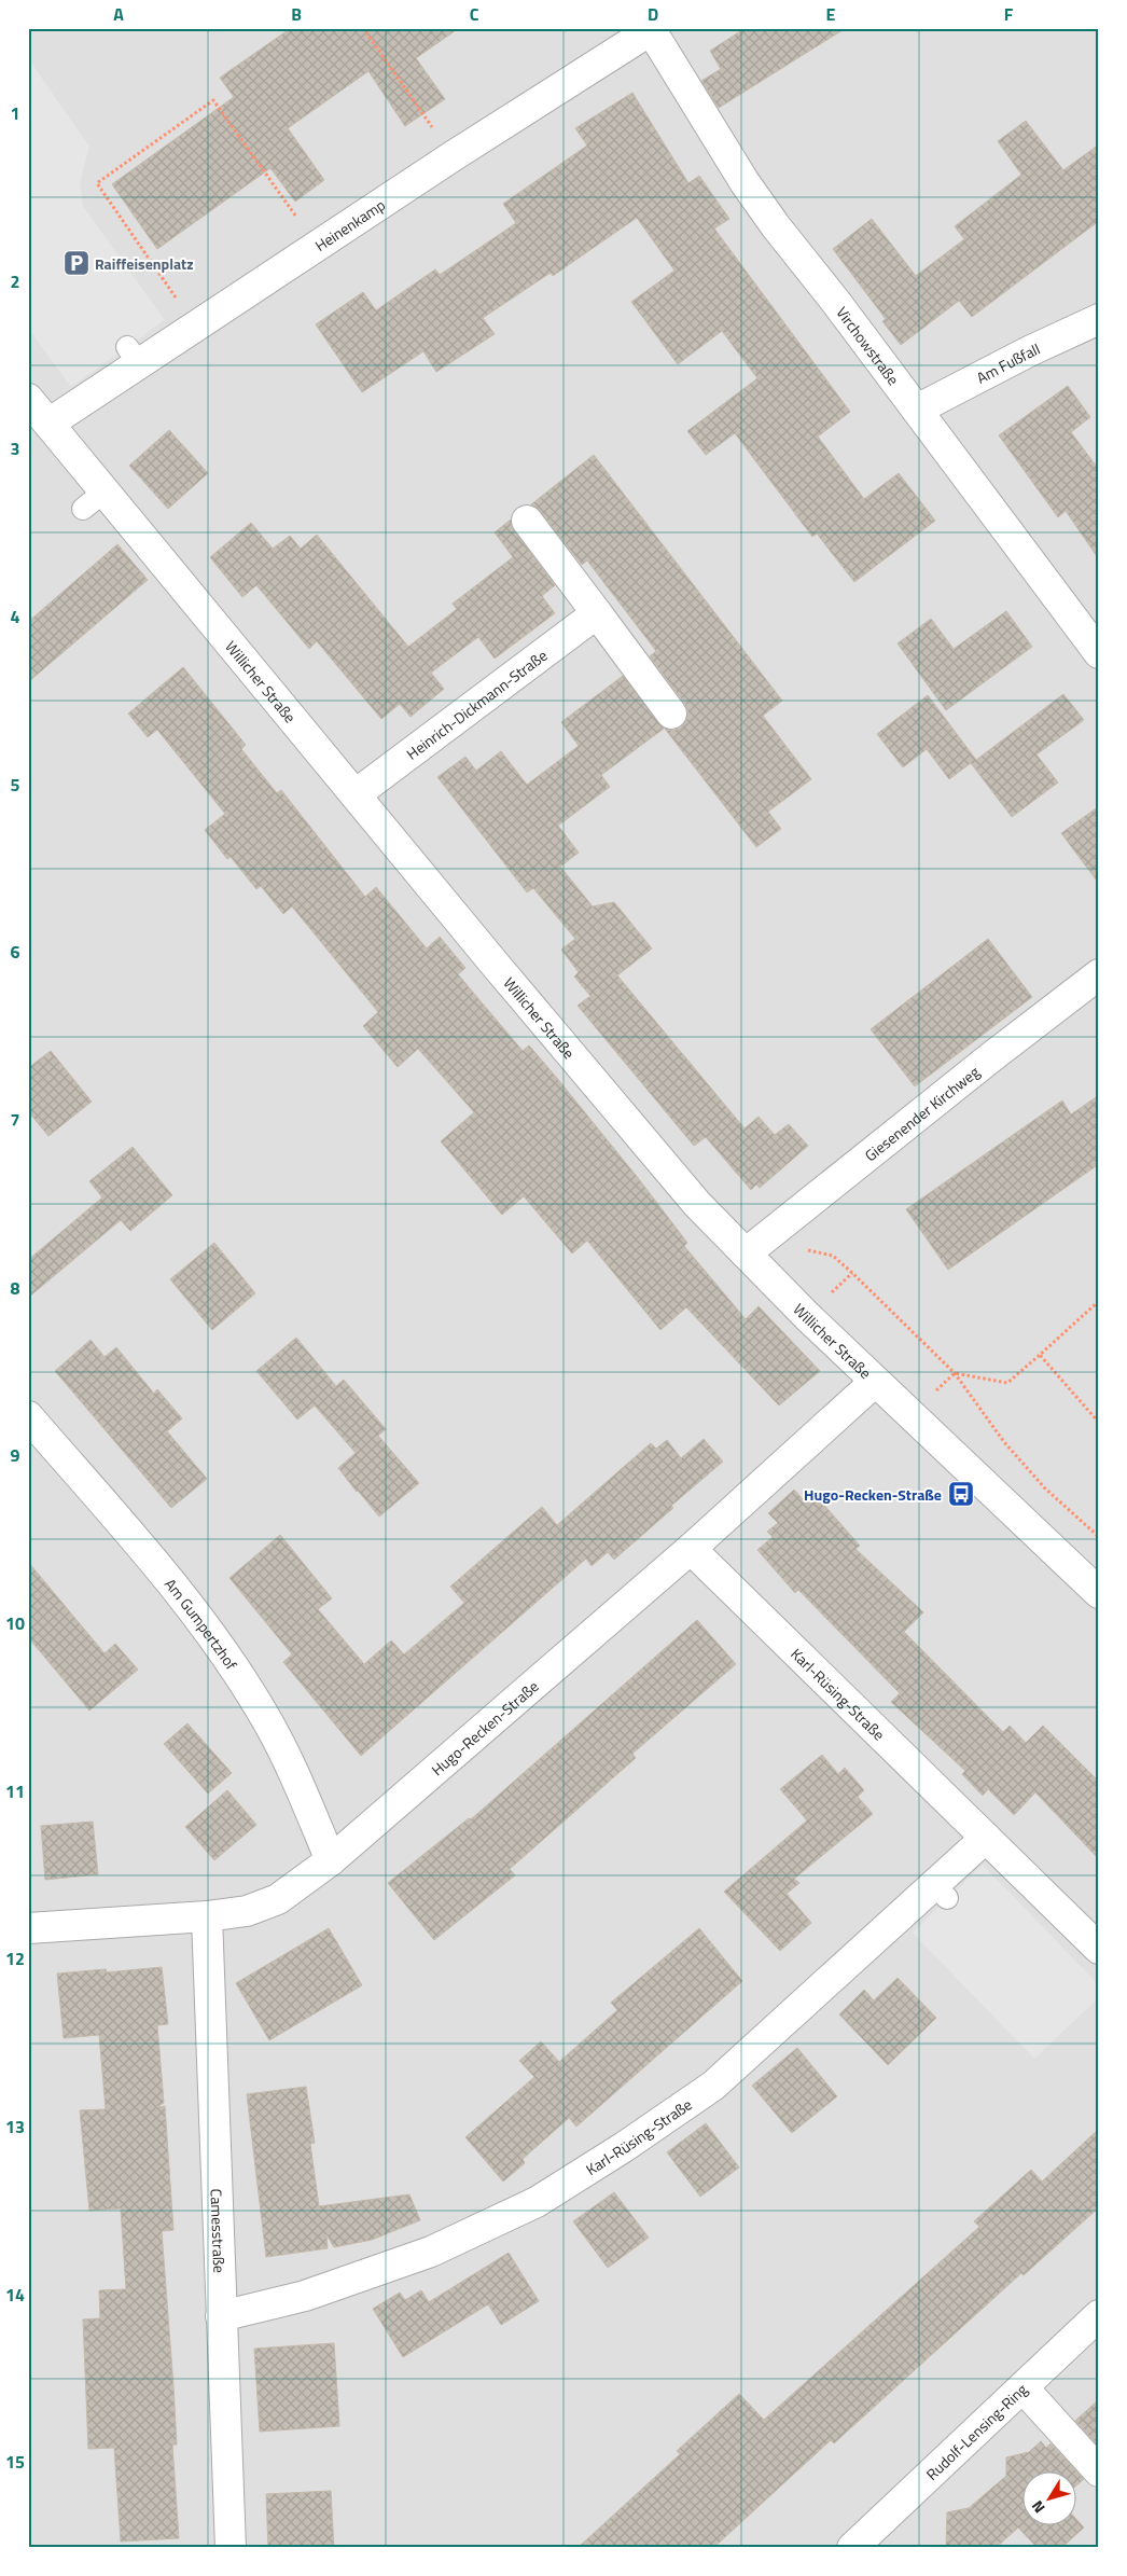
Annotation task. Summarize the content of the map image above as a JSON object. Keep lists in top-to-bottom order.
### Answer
{
  "streets": {
    "street": [
      "Heinenkamp",
      "Virchowstraße",
      "Am Fußfall",
      "Willicher Straße",
      "Heinrich-Dickmann-Straße",
      "Giesenender Kirchweg",
      "Am Gumpertzhof",
      "Karl-Rüsing-Straße",
      "Hugo-Recken-Straße",
      "Camesstraße",
      "Rudolf-Lensing-Ring"
    ]
  },
  "crossings": [
    ["Heinenkamp", "Virchowstraße"],
    ["Heinenkamp", "Willicher Straße"],
    ["Virchowstraße", "Am Fußfall"],
    ["Willicher Straße", "Heinrich-Dickmann-Straße"],
    ["Willicher Straße", "Giesenender Kirchweg"],
    ["Willicher Straße", "Hugo-Recken-Straße"],
    ["Am Gumpertzhof", "Hugo-Recken-Straße"],
    ["Karl-Rüsing-Straße", "Hugo-Recken-Straße"],
    ["Karl-Rüsing-Straße", "Camesstraße"],
    ["Hugo-Recken-Straße", "Camesstraße"]
  ],
  "places": {
    "parking": ["Raiffeisenplatz"],
    "bus stop": ["Hugo-Recken-Straße"]
  },
  "north": "bottom left",
  "grid": {
    "columns": [
      "A",
      "B",
      "C",
      "D",
      "E",
      "F"
    ],
    "rows": [
      "1",
      "2",
      "3",
      "4",
      "5",
      "6",
      "7",
      "8",
      "9",
      "10",
      "11",
      "12",
      "13",
      "14",
      "15"
    ]
  }
}
